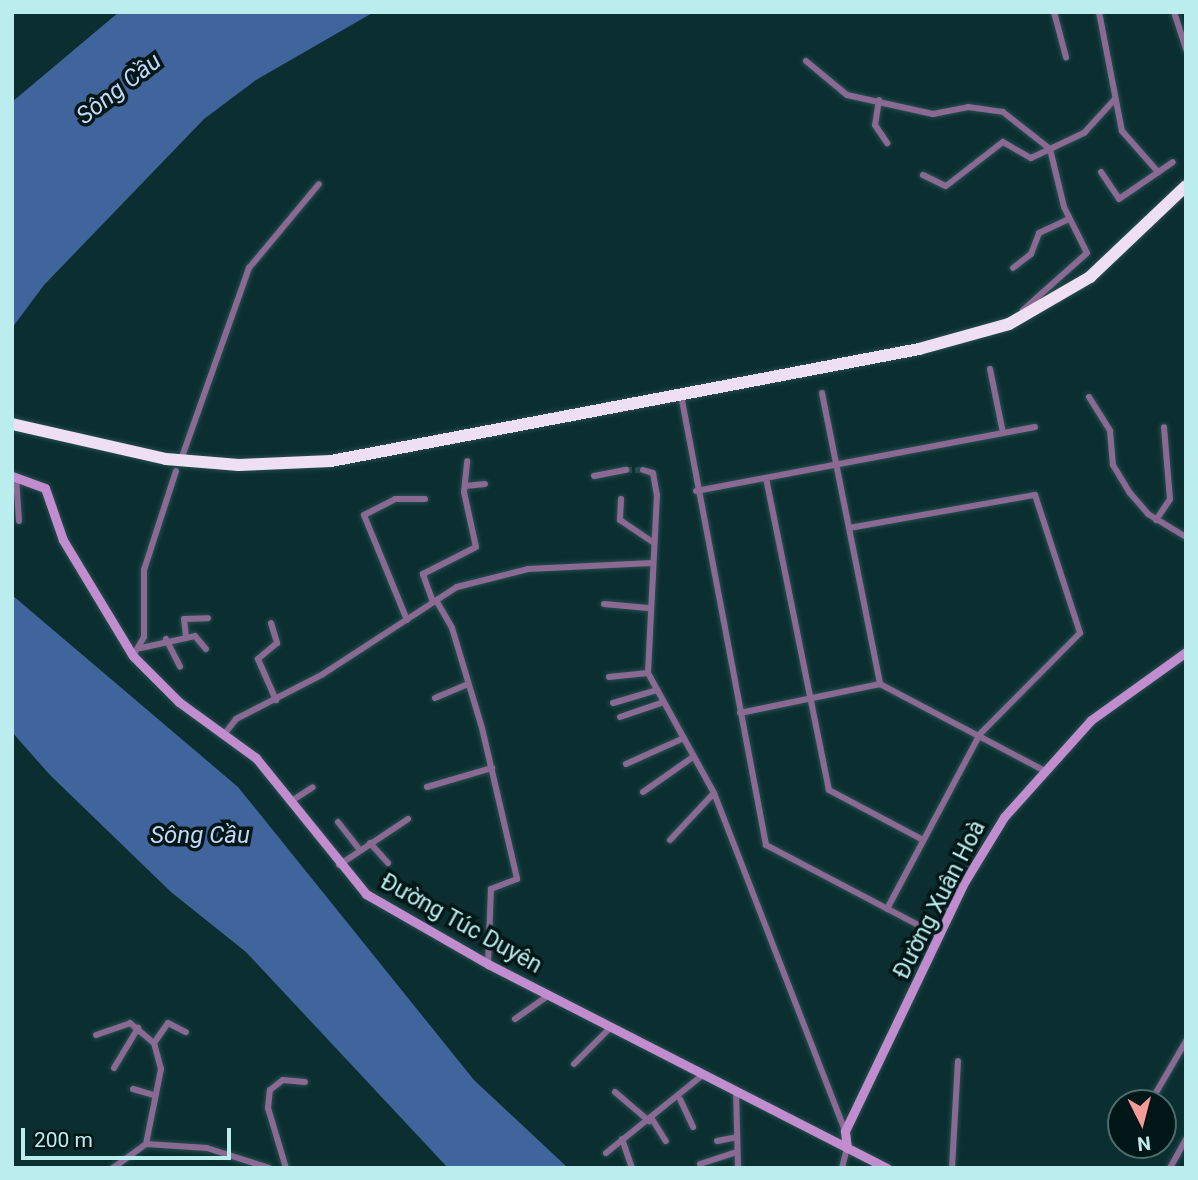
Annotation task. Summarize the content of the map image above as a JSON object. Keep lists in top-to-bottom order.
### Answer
{
  "streets": {
    "street": ["Đường Xuân Hoà", "Đường Túc Duyên"]
  },
  "water": ["Sông Cầu"],
  "scale_bar": "200 m",
  "north": "bottom"
}
